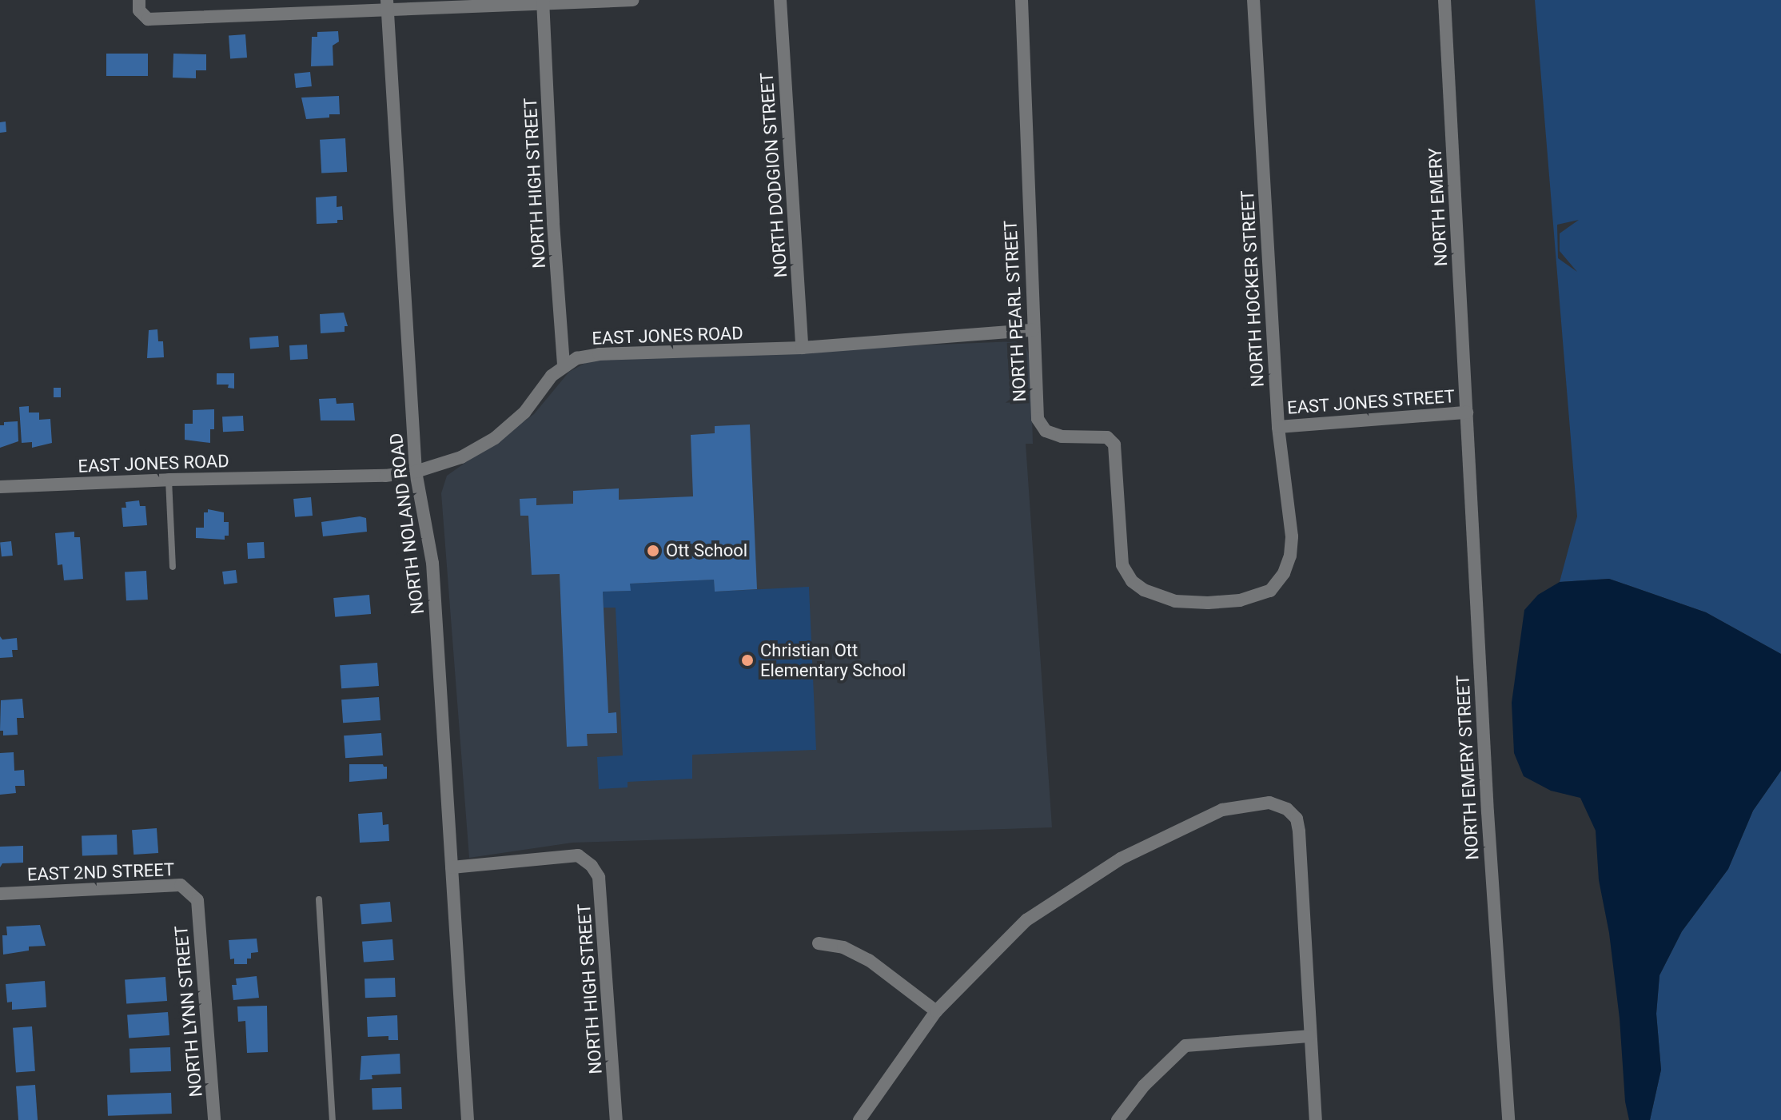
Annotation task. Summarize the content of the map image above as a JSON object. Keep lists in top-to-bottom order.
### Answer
{
  "streets": {
    "street": [
      "NORTH DODGION STREET",
      "NORTH HIGH STREET",
      "NORTH EMERY",
      "NORTH HOCKER STREET",
      "NORTH PEARL STREET",
      "EAST JONES ROAD",
      "EAST JONES STREET",
      "NORTH NOLAND ROAD",
      "NORTH EMERY STREET",
      "EAST 2ND STREET",
      "NORTH LYNN STREET"
    ]
  },
  "crossings": [
    ["NORTH DODGION STREET", "EAST JONES ROAD"],
    ["NORTH HIGH STREET", "EAST JONES ROAD"],
    ["NORTH HIGH STREET", "NORTH NOLAND ROAD"],
    ["NORTH EMERY", "EAST JONES STREET"],
    ["NORTH EMERY", "NORTH EMERY STREET"],
    ["NORTH HOCKER STREET", "NORTH PEARL STREET"],
    ["NORTH HOCKER STREET", "EAST JONES STREET"],
    ["NORTH PEARL STREET", "EAST JONES ROAD"],
    ["EAST JONES ROAD", "NORTH NOLAND ROAD"],
    ["EAST JONES STREET", "NORTH EMERY STREET"],
    ["EAST 2ND STREET", "NORTH LYNN STREET"]
  ],
  "places": ["Ott School", "Christian Ott Elementary School"]
}
